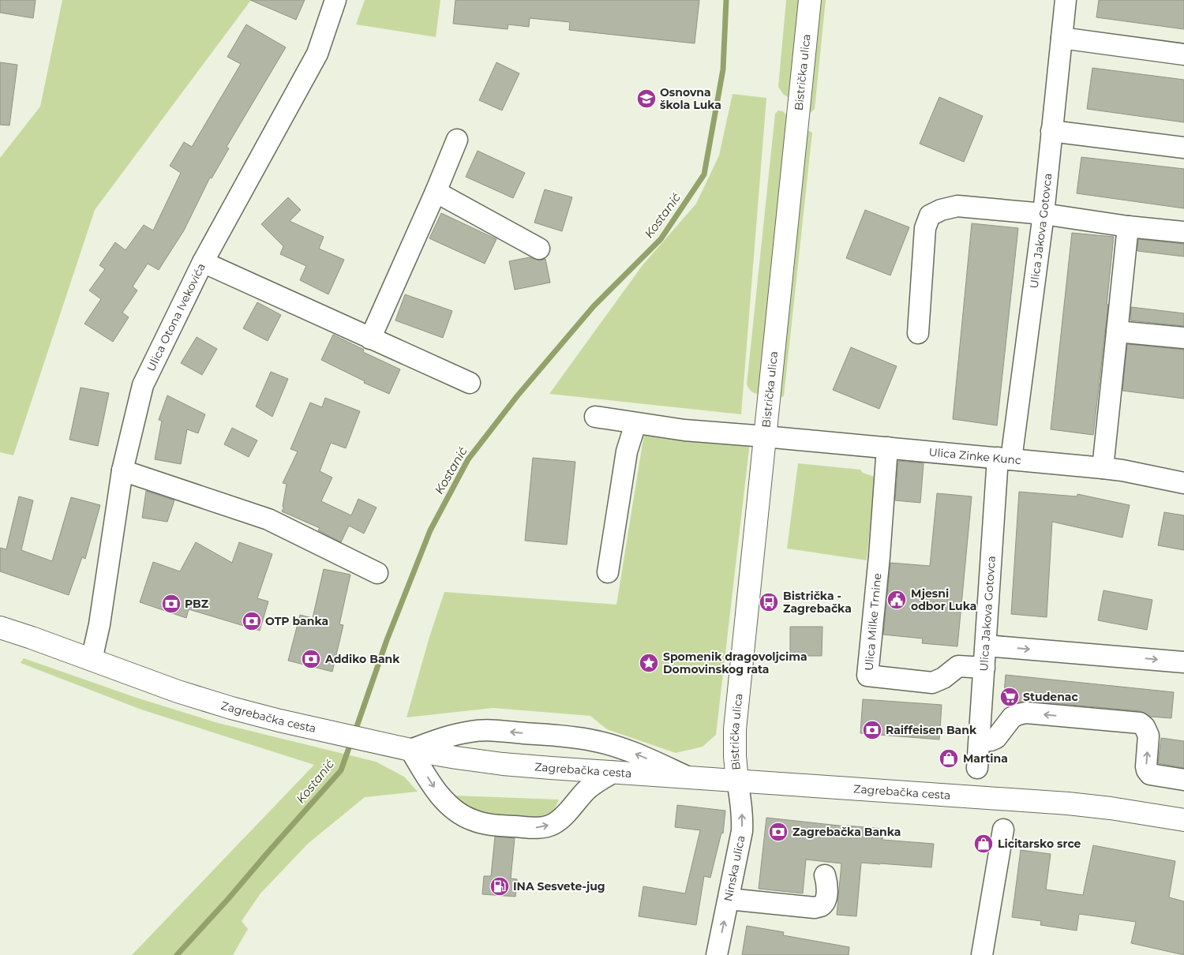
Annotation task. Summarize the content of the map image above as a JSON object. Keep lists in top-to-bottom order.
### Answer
{
  "streets": {
    "main road": ["Bistrička ulica", "Zagrebačka cesta"],
    "street": [
      "Ulica Jakova Gotovca",
      "Ulica Otona Ivekovića",
      "Ulica Zinke Kunc",
      "Ulica Milke Trnine",
      "Ninska ulica"
    ]
  },
  "crossings": [
    ["Bistrička ulica", "Ulica Zinke Kunc"],
    ["Bistrička ulica", "Zagrebačka cesta"],
    ["Bistrička ulica", "Ninska ulica"],
    ["Ulica Jakova Gotovca", "Ulica Zinke Kunc"],
    ["Ulica Jakova Gotovca", "Ulica Milke Trnine"],
    ["Ulica Otona Ivekovića", "Zagrebačka cesta"],
    ["Ulica Zinke Kunc", "Ulica Milke Trnine"],
    ["Zagrebačka cesta", "Ninska ulica"]
  ],
  "one_way": ["Ninska ulica"],
  "water": ["Kostanić"],
  "places": {
    "school or university": ["Osnovna škola Luka"],
    "public building": ["Mjesni odbor Luka"],
    "bus stop": ["Bistrička - Zagrebačka"],
    "bank": [
      "PBZ",
      "OTP banka",
      "Addiko Bank",
      "Raiffeisen Bank",
      "Zagrebačka Banka"
    ],
    "place": ["Spomenik dragovoljcima Domovinskog rata"],
    "supermarket": ["Studenac"],
    "shop": ["Martina", "Licitarsko srce"],
    "fuel station": ["INA Sesvete-jug"]
  }
}
